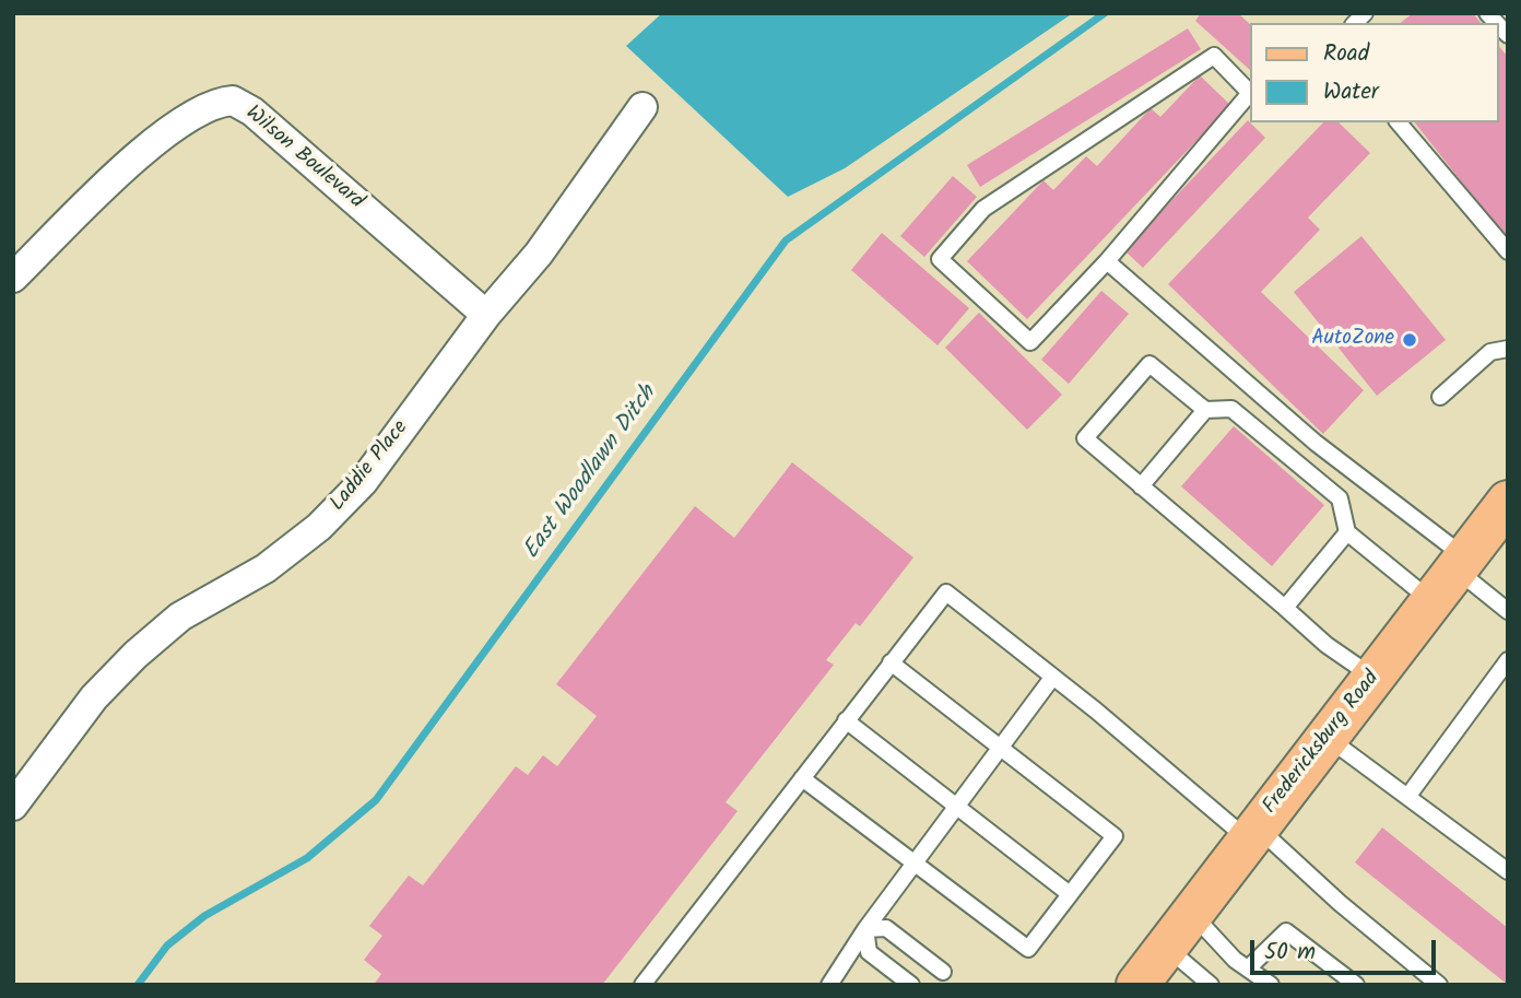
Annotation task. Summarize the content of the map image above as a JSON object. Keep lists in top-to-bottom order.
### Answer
{
  "streets": {
    "main road": ["Fredericksburg Road"],
    "street": ["Wilson Boulevard", "Laddie Place"]
  },
  "crossings": [
    ["Wilson Boulevard", "Laddie Place"]
  ],
  "water": ["East Woodlawn Ditch"],
  "places": ["AutoZone"],
  "legend": ["Road", "Water"],
  "scale_bar": "50 m"
}
